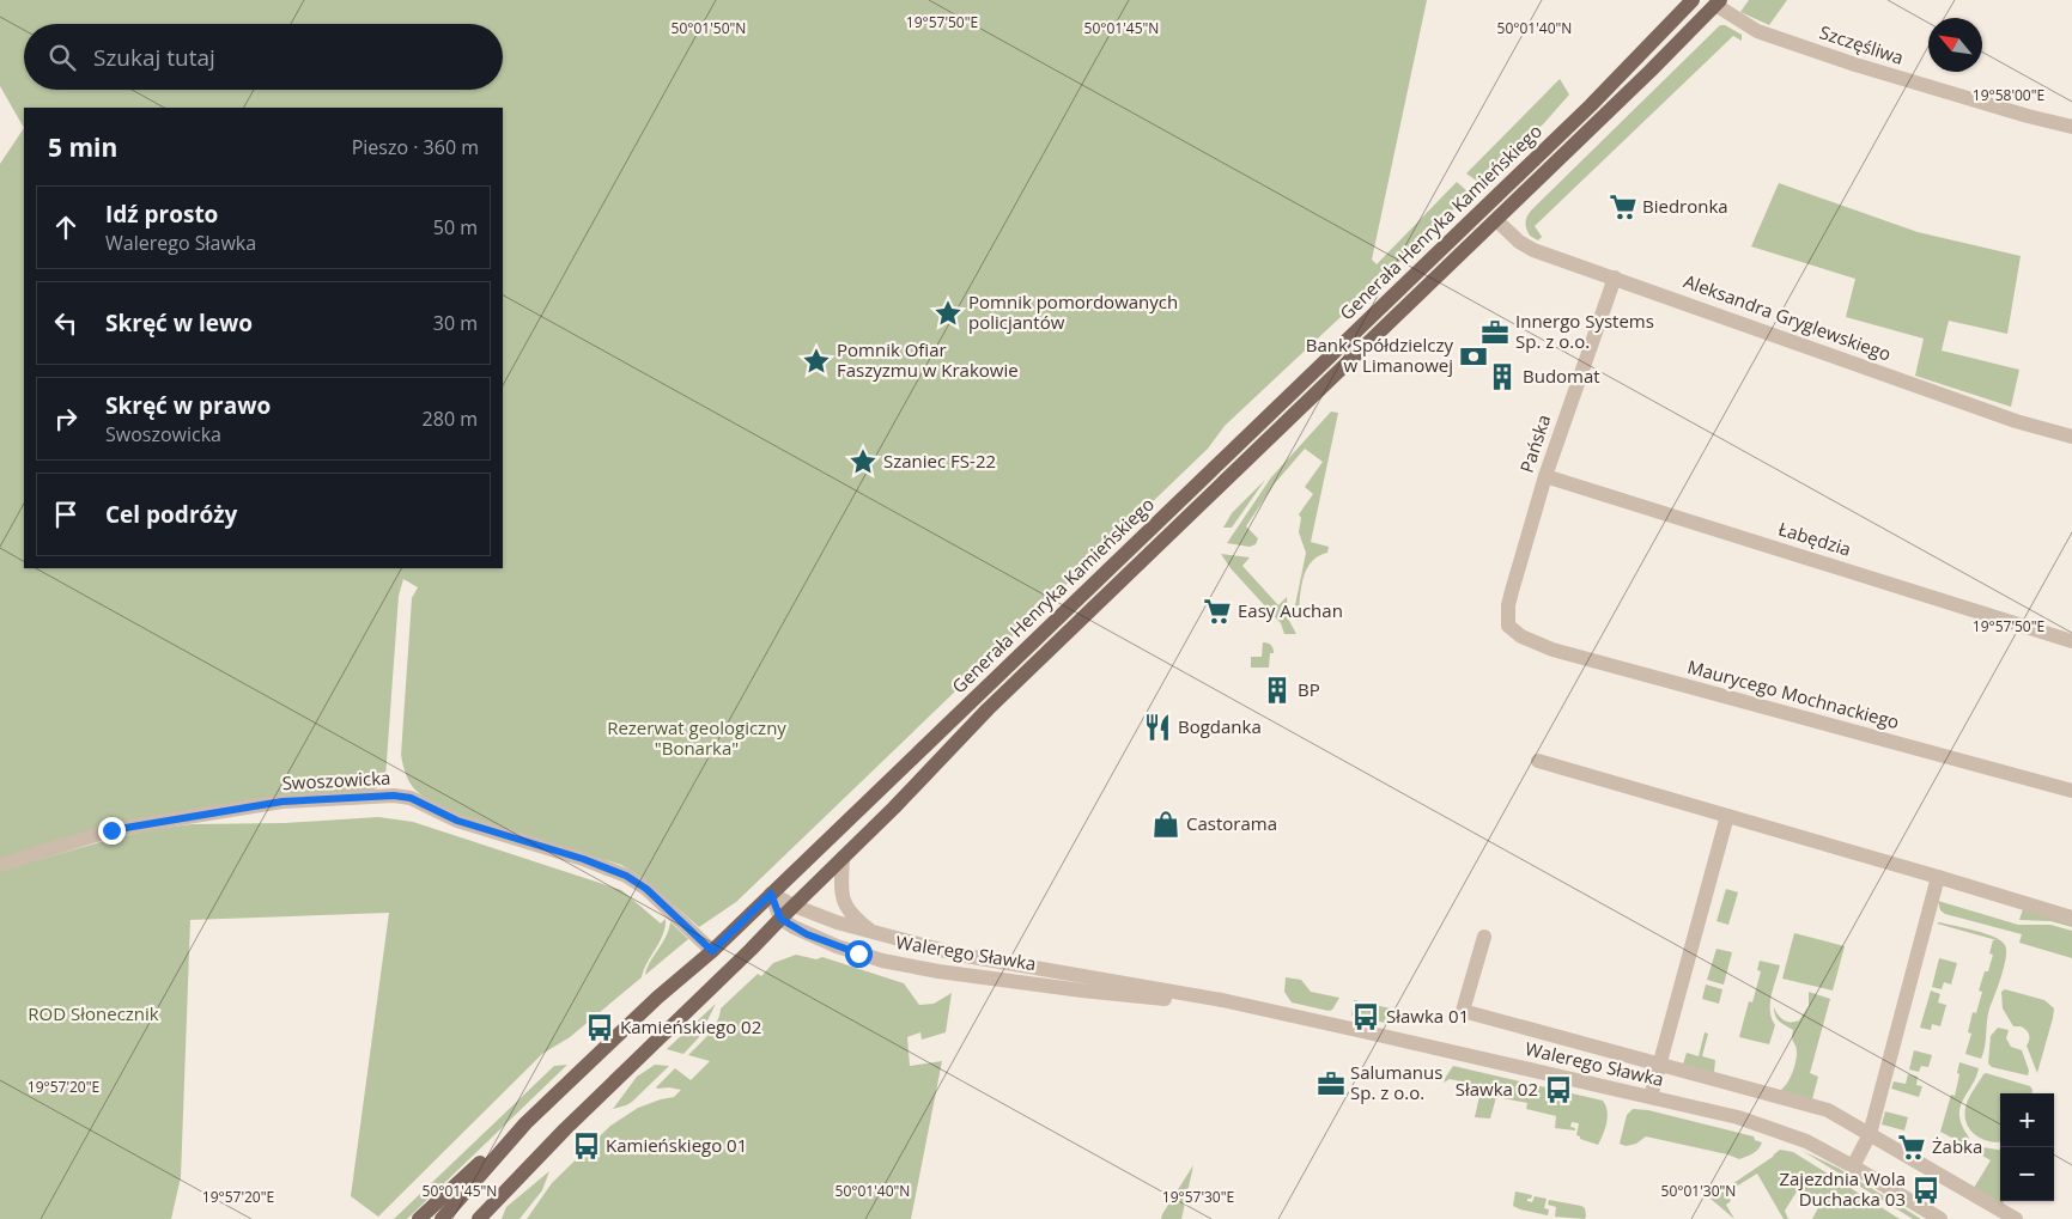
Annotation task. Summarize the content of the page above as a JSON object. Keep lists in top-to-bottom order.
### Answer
{
  "streets": {
    "main road": ["Generała Henryka Kamieńskiego"],
    "street": [
      "Szczęśliwa",
      "Aleksandra Gryglewskiego",
      "Pańska",
      "Łabędzia",
      "Maurycego Mochnackiego",
      "Swoszowicka",
      "Walerego Sławka"
    ]
  },
  "crossings": [
    ["Szczęśliwa", "Generała Henryka Kamieńskiego"],
    ["Generała Henryka Kamieńskiego", "Aleksandra Gryglewskiego"],
    ["Generała Henryka Kamieńskiego", "Swoszowicka"],
    ["Generała Henryka Kamieńskiego", "Walerego Sławka"],
    ["Aleksandra Gryglewskiego", "Pańska"],
    ["Pańska", "Łabędzia"],
    ["Pańska", "Maurycego Mochnackiego"]
  ],
  "parks": ["Rezerwat geologiczny \"Bonarka\"", "ROD Słonecznik"],
  "places": {
    "supermarket": ["Biedronka", "Easy Auchan", "Żabka"],
    "place": ["Pomnik pomordowanych policjantów", "Pomnik Ofiar Faszyzmu w Krakowie", "Szaniec FS-22"],
    "office": ["Innergo Systems Sp. z o.o.", "Salumanus Sp. z o.o."],
    "bank": ["Bank Spółdzielczy w Limanowej"],
    "building": ["Budomat", "BP"],
    "restaurant": ["Bogdanka"],
    "shop": ["Castorama"],
    "bus stop": [
      "Sławka 01",
      "Kamieńskiego 02",
      "Sławka 02",
      "Kamieńskiego 01",
      "Zajezdnia Wola Duchacka 03"
    ]
  },
  "north": "top left",
  "page": {
    "search": "Szukaj tutaj",
    "heading": ["5 min", "Pieszo · 360 m"],
    "list": [
      ["Idź prosto", "Walerego Sławka", "50 m"],
      ["Skręć w lewo", "30 m"],
      ["Skręć w prawo", "Swoszowicka", "280 m"],
      "Cel podróży"
    ],
    "map_buttons": ["+", "−"]
  },
  "coordinates": [
    "19°57'50\"E",
    "50°01'50\"N",
    "50°01'45\"N",
    "50°01'40\"N",
    "19°58'00\"E",
    "19°57'20\"E",
    "50°01'30\"N",
    "19°57'30\"E"
  ]
}
